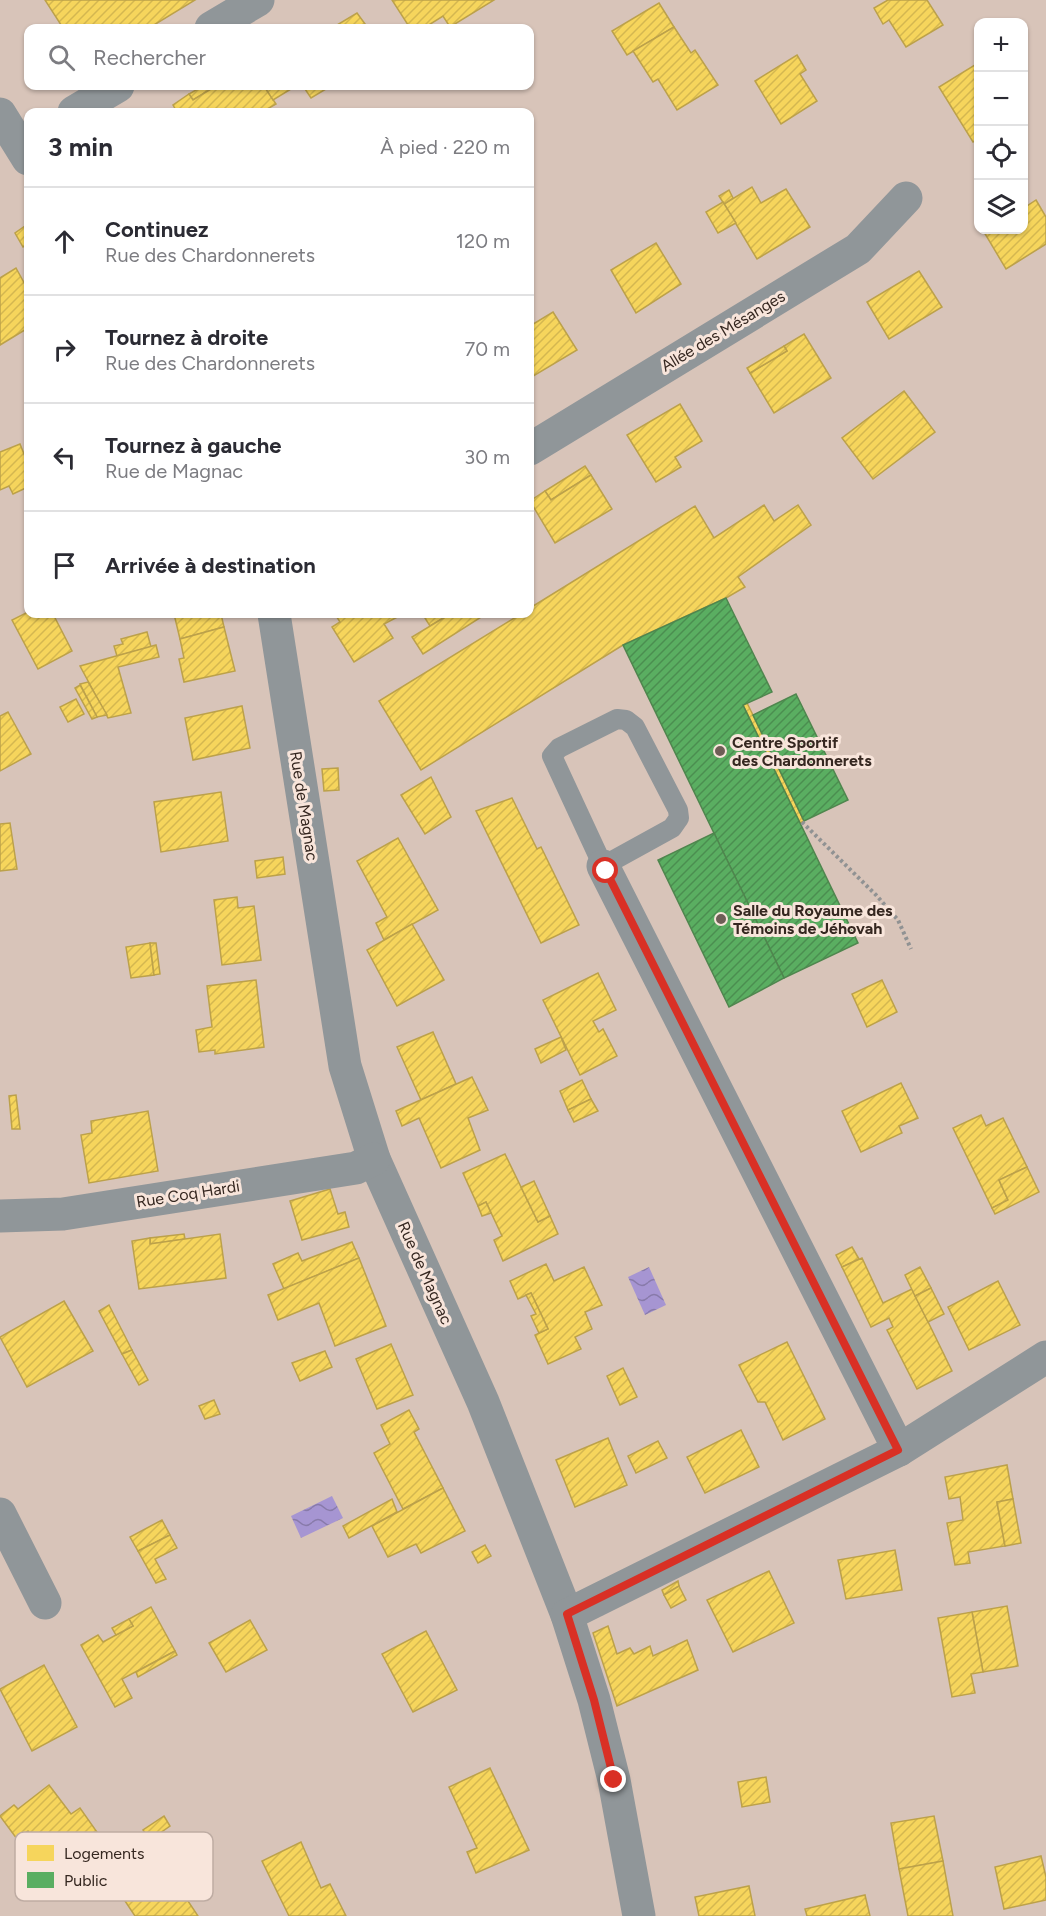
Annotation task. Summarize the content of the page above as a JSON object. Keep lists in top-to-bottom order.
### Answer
{
  "streets": {
    "street": ["Allée des Mésanges", "Rue de Magnac", "Rue Coq Hardi"]
  },
  "crossings": [
    ["Rue de Magnac", "Rue Coq Hardi"]
  ],
  "places": ["Centre Sportif des Chardonnerets", "Salle du Royaume des Témoins de Jéhovah"],
  "legend": ["Logements", "Public"],
  "page": {
    "map_buttons": ["+", "−"],
    "search": "Rechercher",
    "heading": ["3 min", "À pied · 220 m"],
    "list": [
      ["Continuez", "Rue des Chardonnerets", "120 m"],
      ["Tournez à droite", "Rue des Chardonnerets", "70 m"],
      ["Tournez à gauche", "Rue de Magnac", "30 m"],
      "Arrivée à destination"
    ]
  }
}
